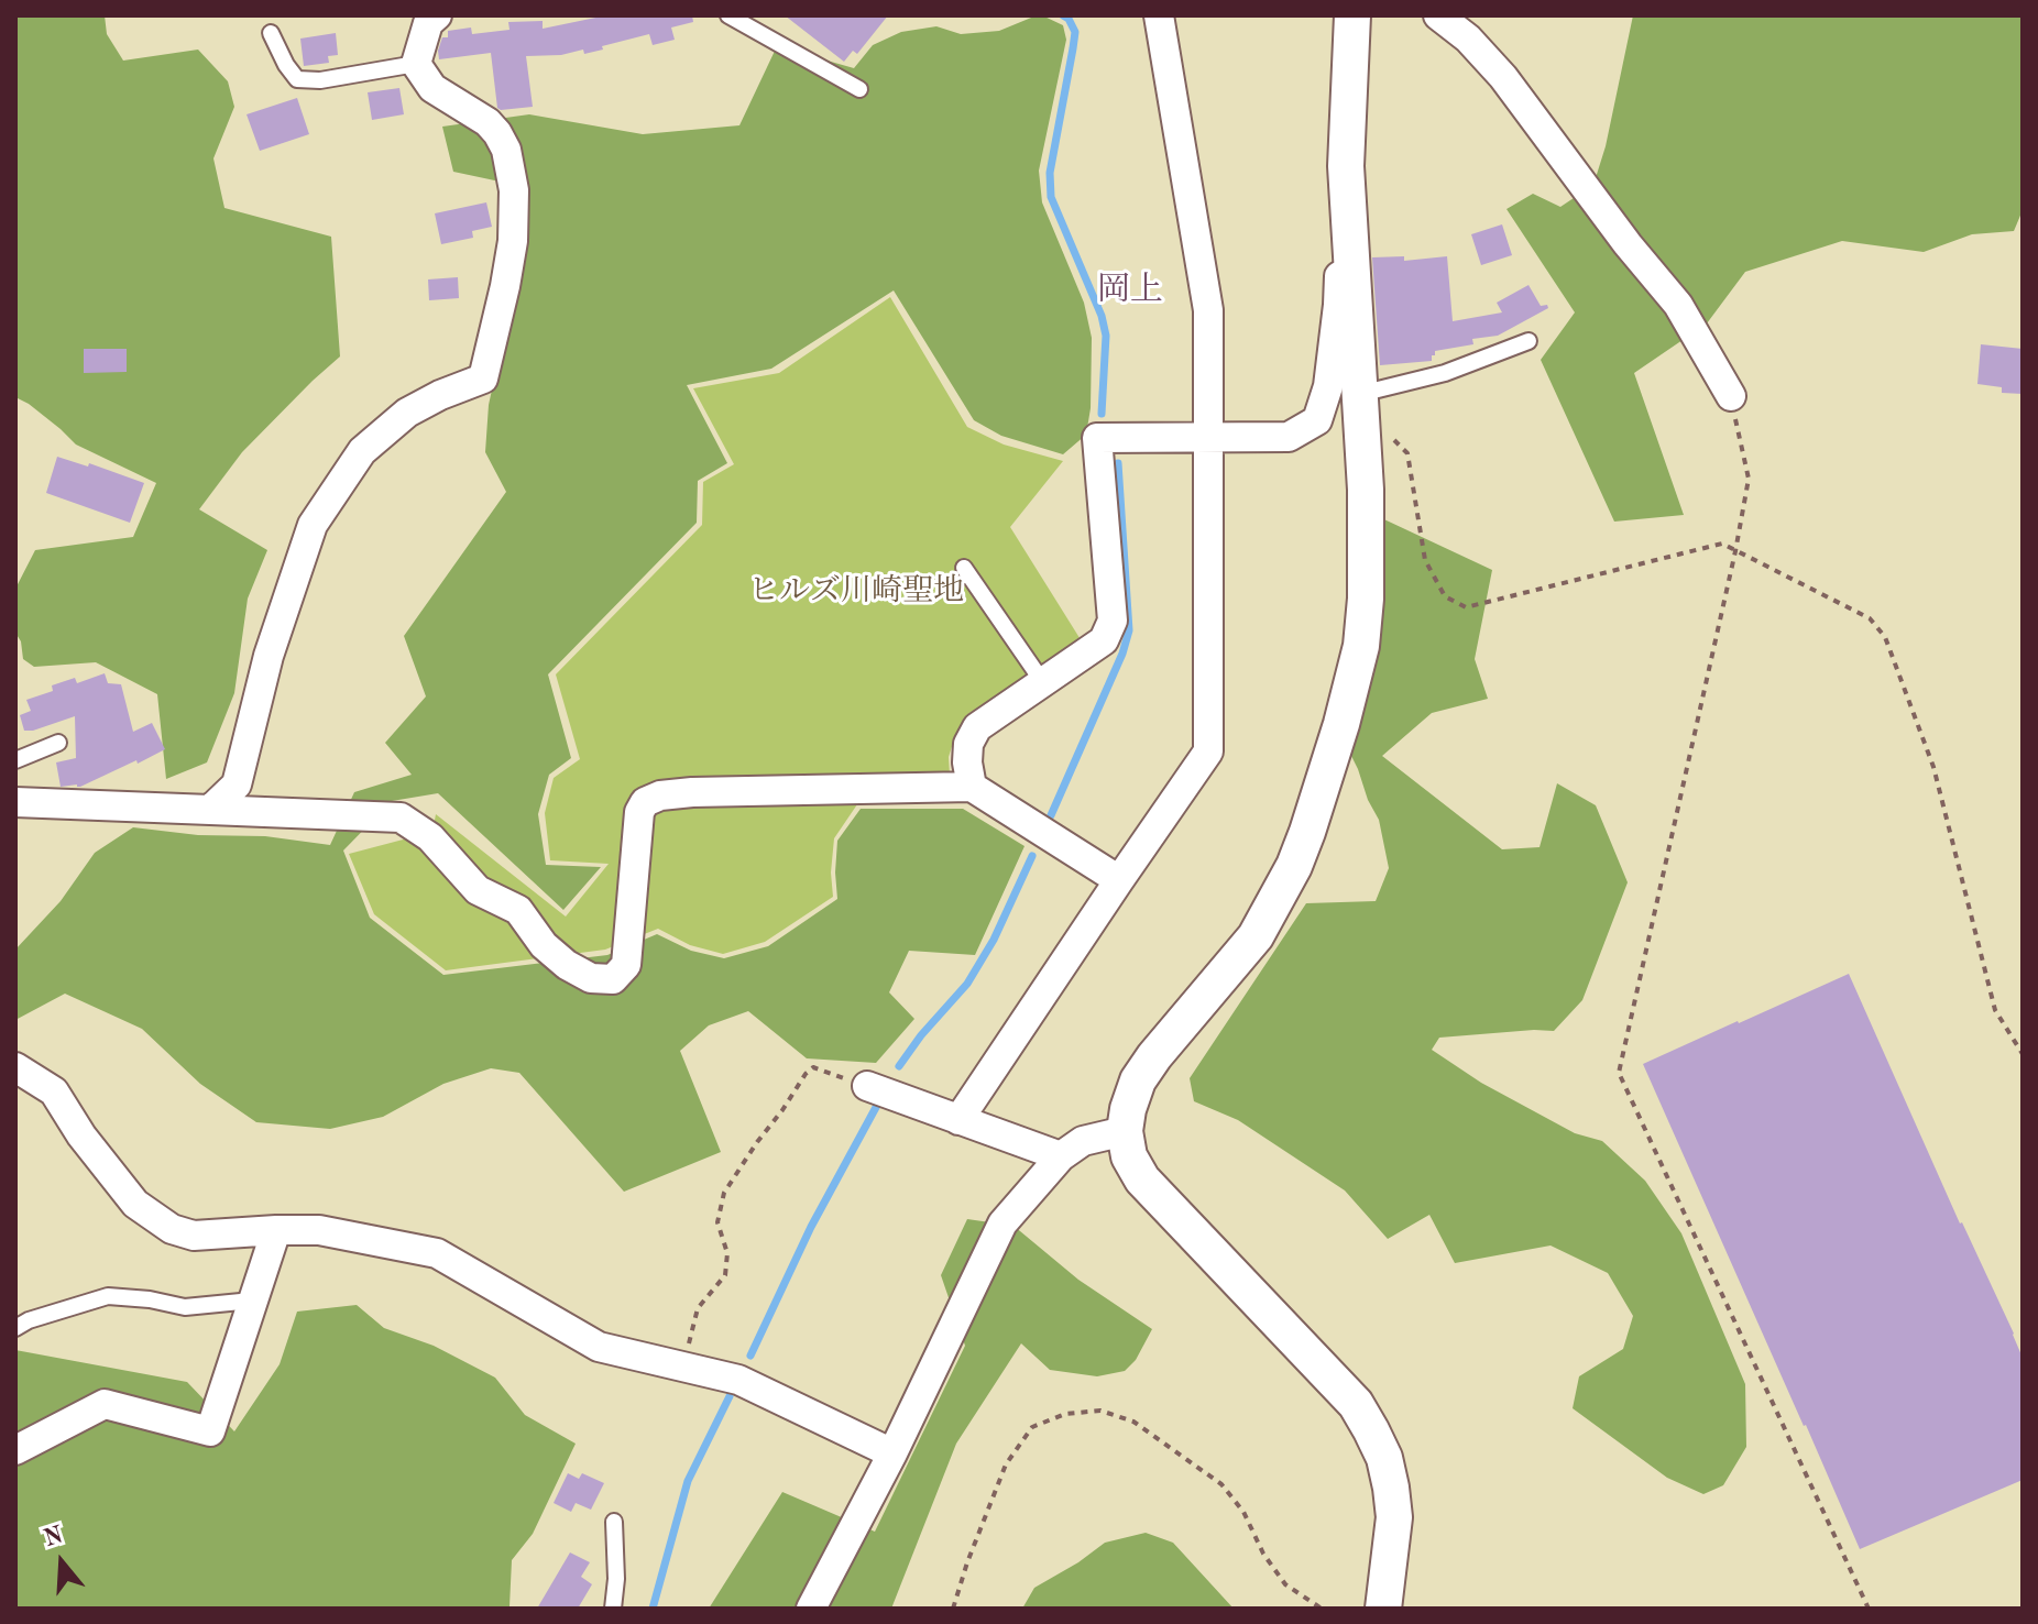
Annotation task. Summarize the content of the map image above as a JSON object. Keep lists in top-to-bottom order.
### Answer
{
  "districts": ["岡上"],
  "parks": ["ヒルズ川崎聖地"],
  "north": "top"
}
